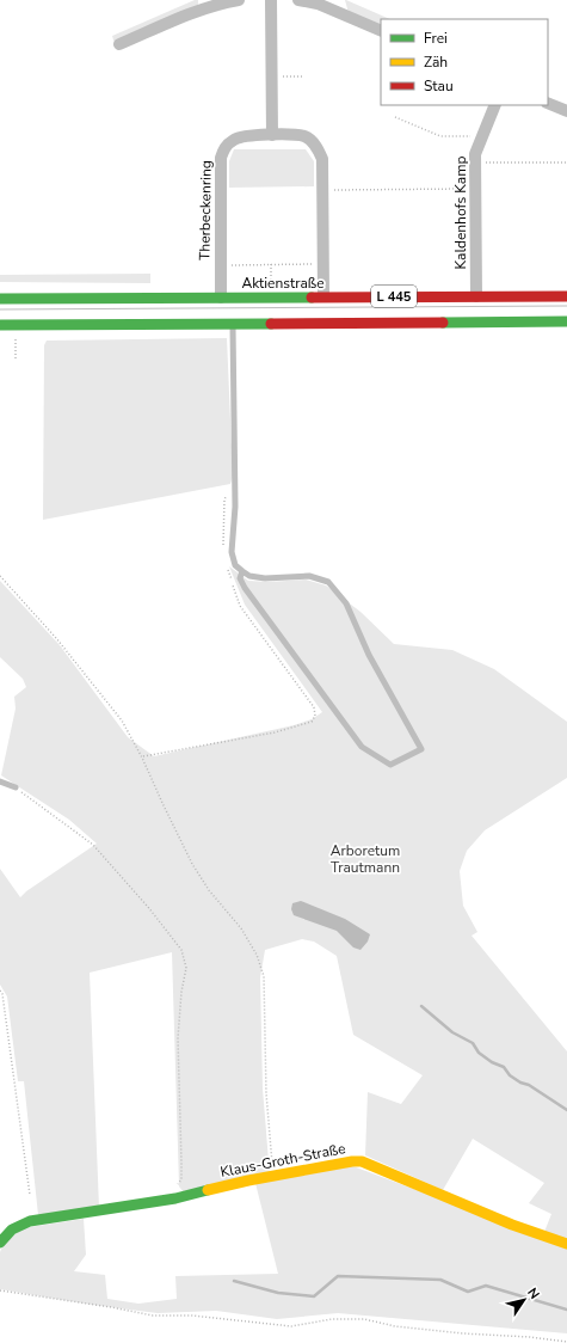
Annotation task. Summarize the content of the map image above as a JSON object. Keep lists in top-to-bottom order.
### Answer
{
  "streets": {
    "main road": ["Aktienstraße", "L 445", "Klaus-Groth-Straße"],
    "street": ["Therbeckenring", "Kaldenhofs Kamp"]
  },
  "crossings": [
    ["Therbeckenring", "Aktienstraße"],
    ["Kaldenhofs Kamp", "Aktienstraße"]
  ],
  "parks": ["Arboretum Trautmann"],
  "legend": ["Frei", "Zäh", "Stau"],
  "north": "top right"
}
